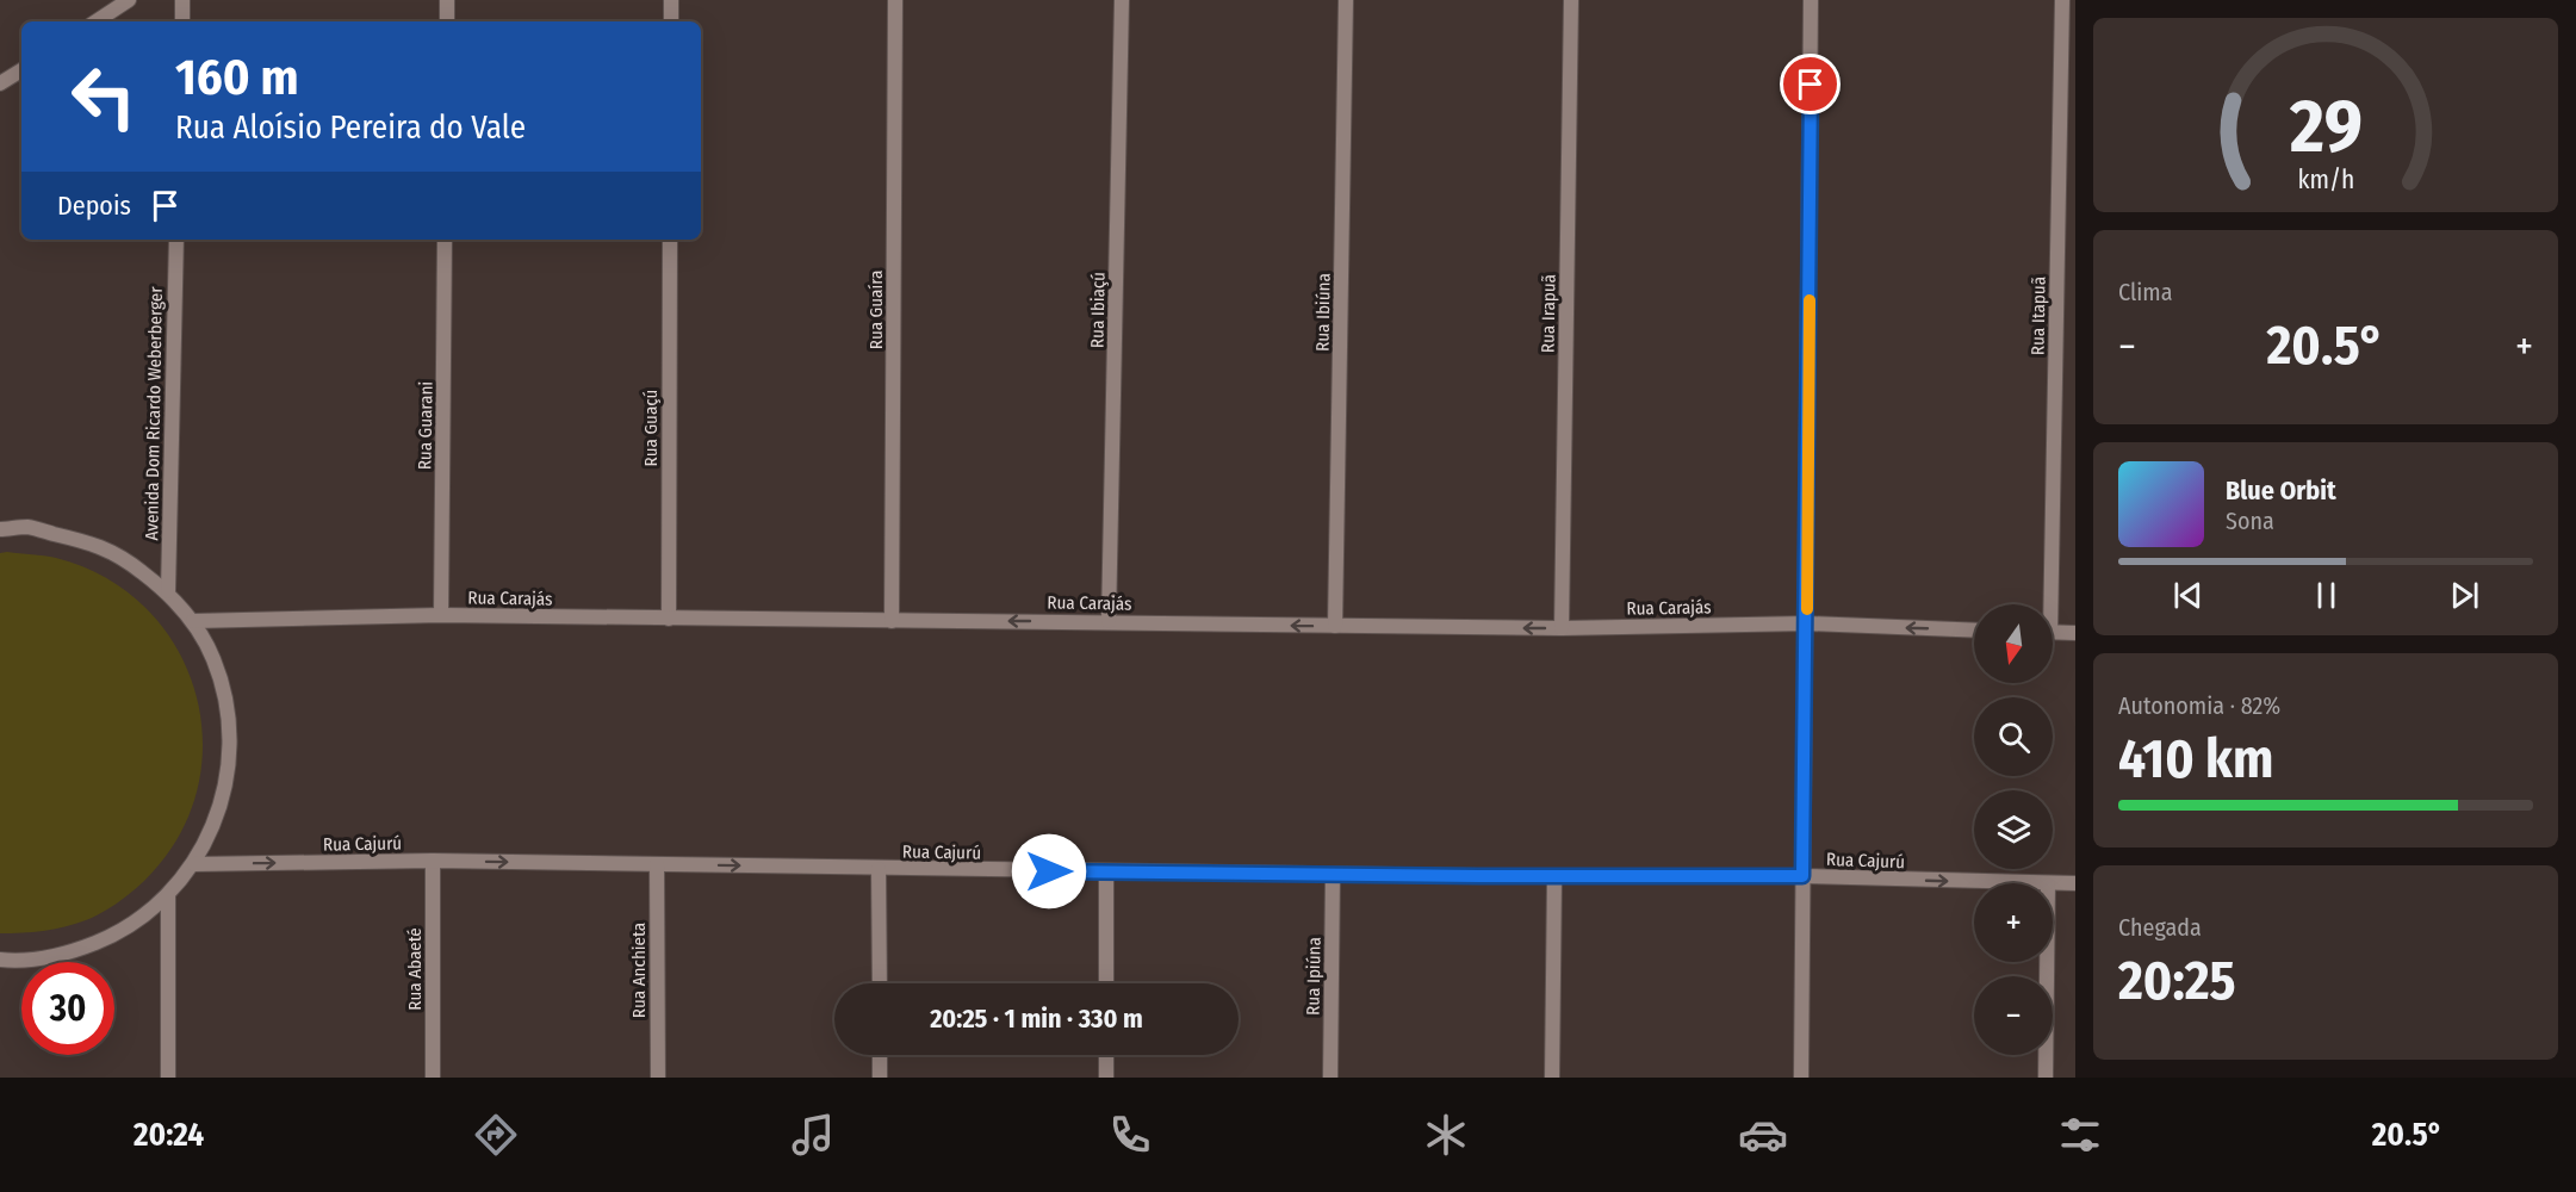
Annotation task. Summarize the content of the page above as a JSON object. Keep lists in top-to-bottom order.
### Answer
{
  "streets": {
    "street": [
      "Rua Guaíra",
      "Rua Ibiaçú",
      "Rua Ibiúna",
      "Rua Irapuã",
      "Rua Itapuã",
      "Avenida Dom Ricardo Weberberger",
      "Rua Guarani",
      "Rua Guaçú",
      "Rua Carajás",
      "Rua Cajurú",
      "Rua Abaeté",
      "Rua Anchieta",
      "Rua Ipiúna"
    ]
  },
  "crossings": [
    ["Rua Guaíra", "Rua Carajás"],
    ["Rua Ibiaçú", "Rua Carajás"],
    ["Rua Ibiúna", "Rua Carajás"],
    ["Rua Irapuã", "Rua Carajás"],
    ["Rua Guarani", "Rua Carajás"],
    ["Rua Guaçú", "Rua Carajás"],
    ["Rua Cajurú", "Rua Abaeté"],
    ["Rua Cajurú", "Rua Anchieta"],
    ["Rua Cajurú", "Rua Ipiúna"]
  ],
  "one_way": ["Rua Carajás", "Rua Cajurú"],
  "north": "bottom",
  "page": {
    "turn": ["160 m", "Rua Aloísio Pereira do Vale"],
    "then": "Depois",
    "tile": [
      "Clima",
      ["Autonomia · 82%", "410 km"],
      ["Chegada", "20:25"]
    ],
    "heat": ["−", "20.5°", "+"],
    "song": ["Blue Orbit", "Sona"],
    "map_buttons": ["+", "−"],
    "limit": "30",
    "trip": "20:25 · 1 min · 330 m",
    "tabs": ["20:24", "20.5°"],
    "gauge": ["29", "km/h"]
  }
}
